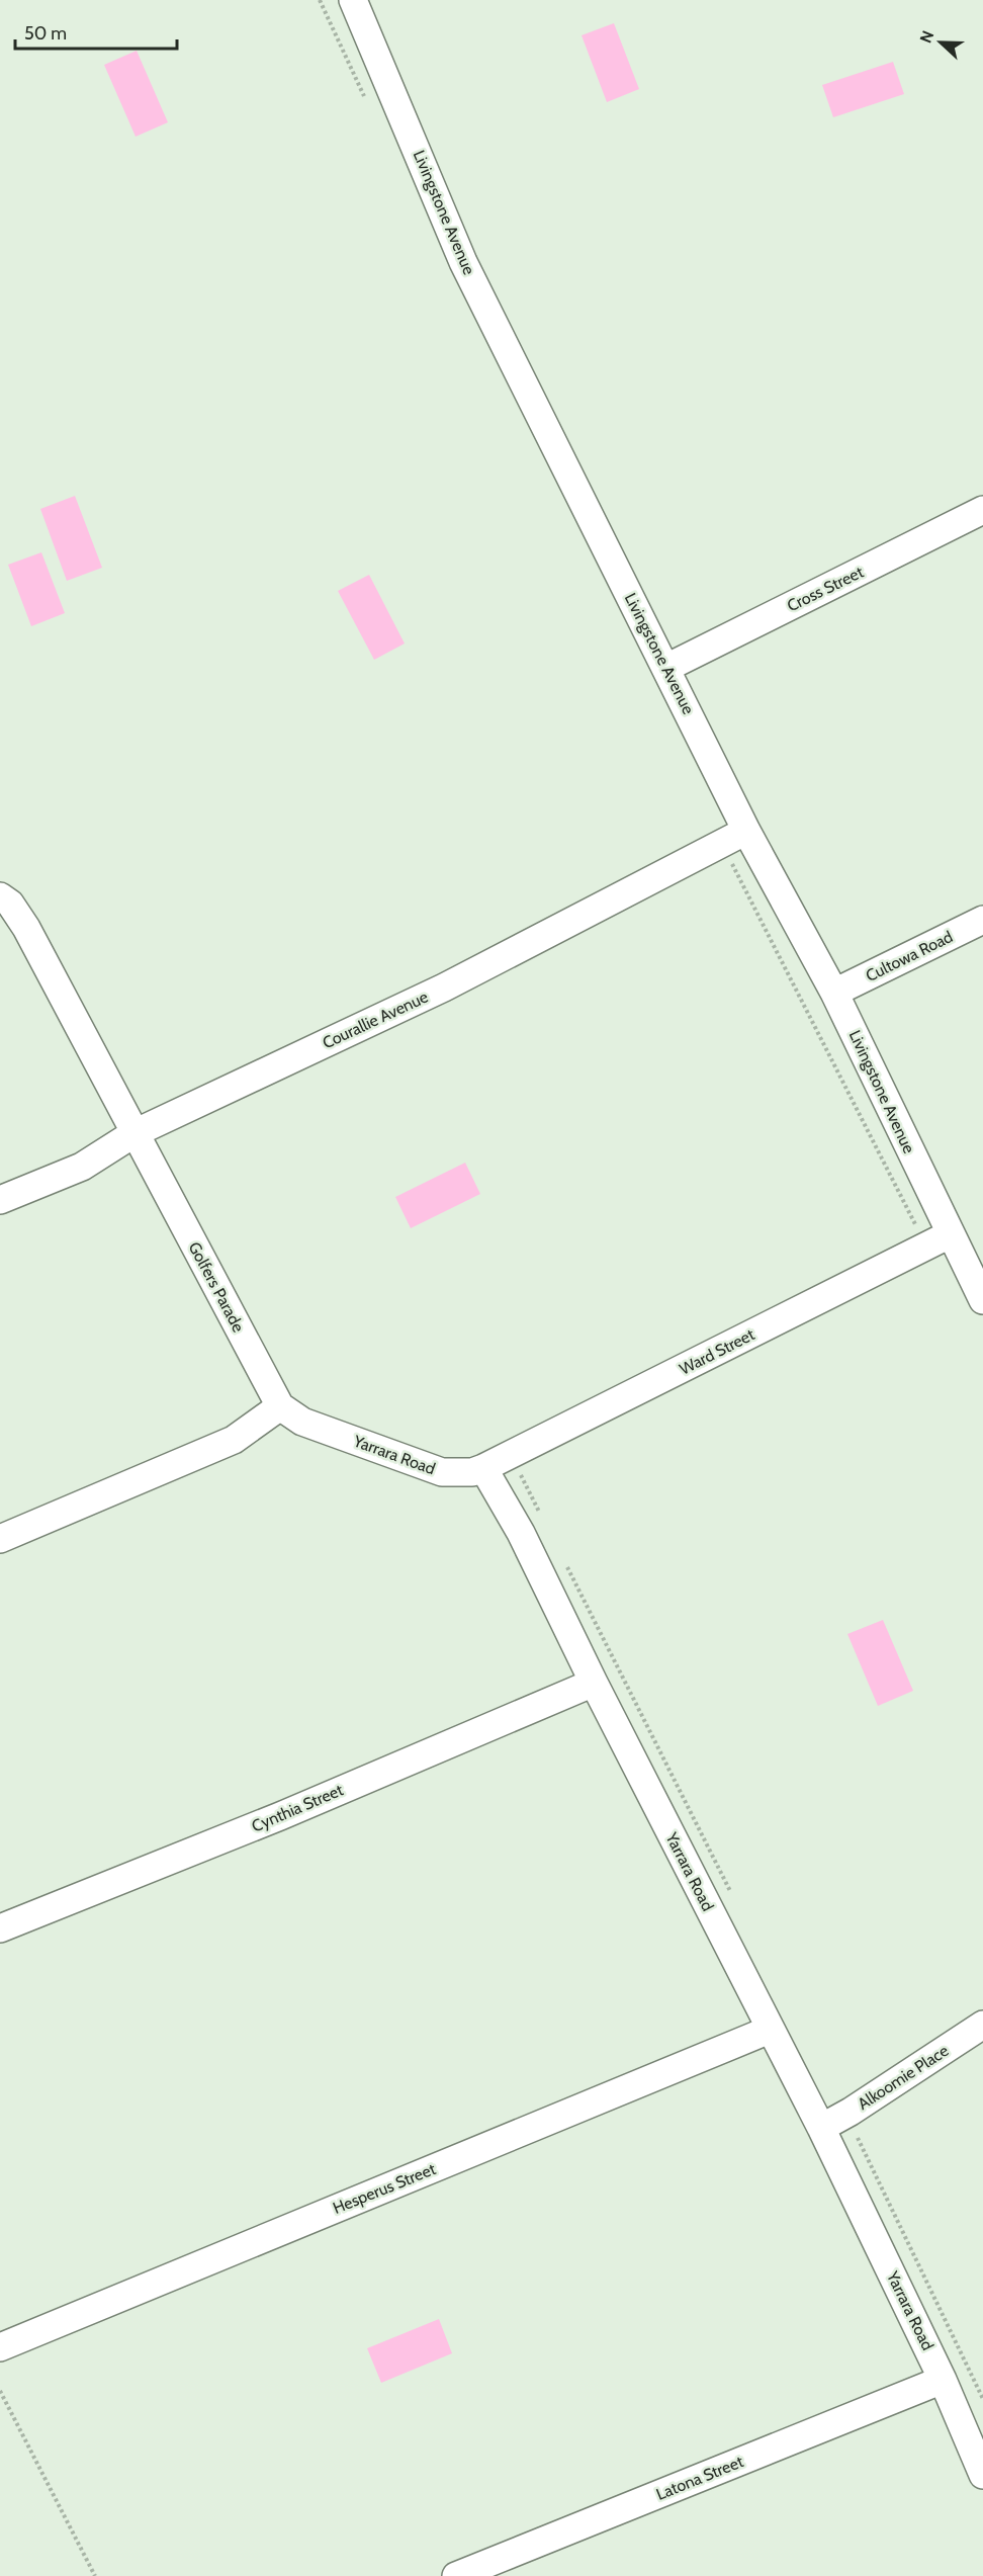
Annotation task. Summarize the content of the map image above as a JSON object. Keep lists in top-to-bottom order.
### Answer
{
  "streets": {
    "street": [
      "Livingstone Avenue",
      "Cross Street",
      "Cultowa Road",
      "Courallie Avenue",
      "Golfers Parade",
      "Ward Street",
      "Yarrara Road",
      "Cynthia Street",
      "Alkoomie Place",
      "Hesperus Street",
      "Latona Street"
    ]
  },
  "crossings": [
    ["Livingstone Avenue", "Cross Street"],
    ["Livingstone Avenue", "Cultowa Road"],
    ["Livingstone Avenue", "Courallie Avenue"],
    ["Livingstone Avenue", "Ward Street"],
    ["Courallie Avenue", "Golfers Parade"],
    ["Golfers Parade", "Yarrara Road"],
    ["Ward Street", "Yarrara Road"],
    ["Yarrara Road", "Cynthia Street"],
    ["Yarrara Road", "Alkoomie Place"],
    ["Yarrara Road", "Hesperus Street"],
    ["Yarrara Road", "Latona Street"]
  ],
  "scale_bar": "50 m",
  "north": "left"
}
